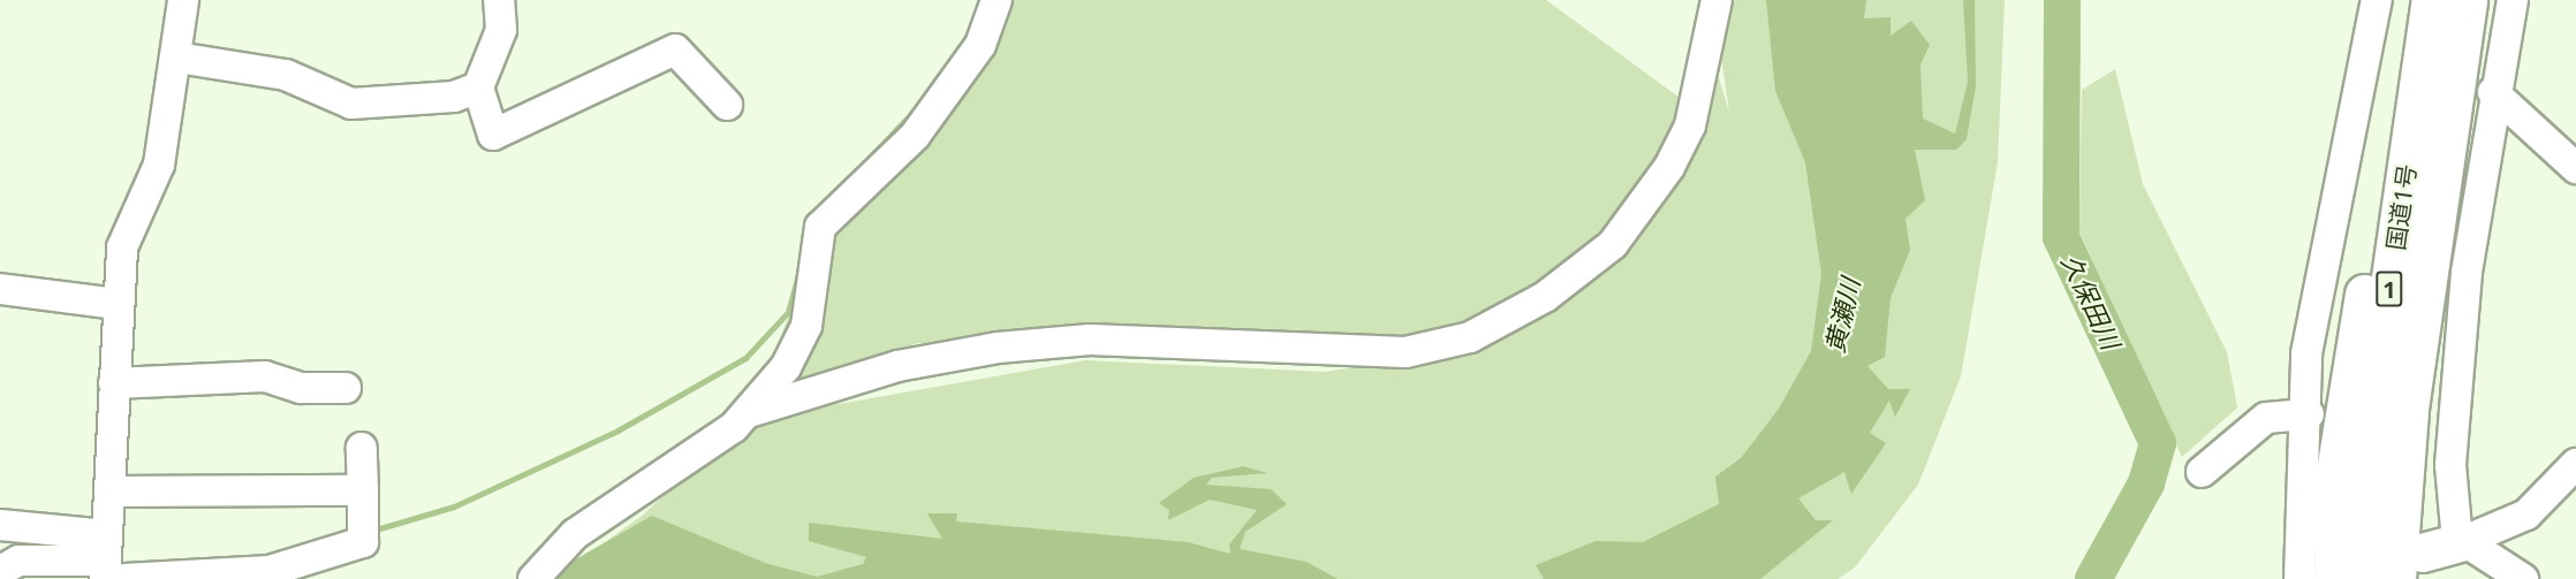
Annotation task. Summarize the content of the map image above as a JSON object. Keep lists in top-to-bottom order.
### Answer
{
  "streets": {
    "highway": ["国道1号", "1"]
  },
  "water": ["久保田川", "黄瀬川"]
}
